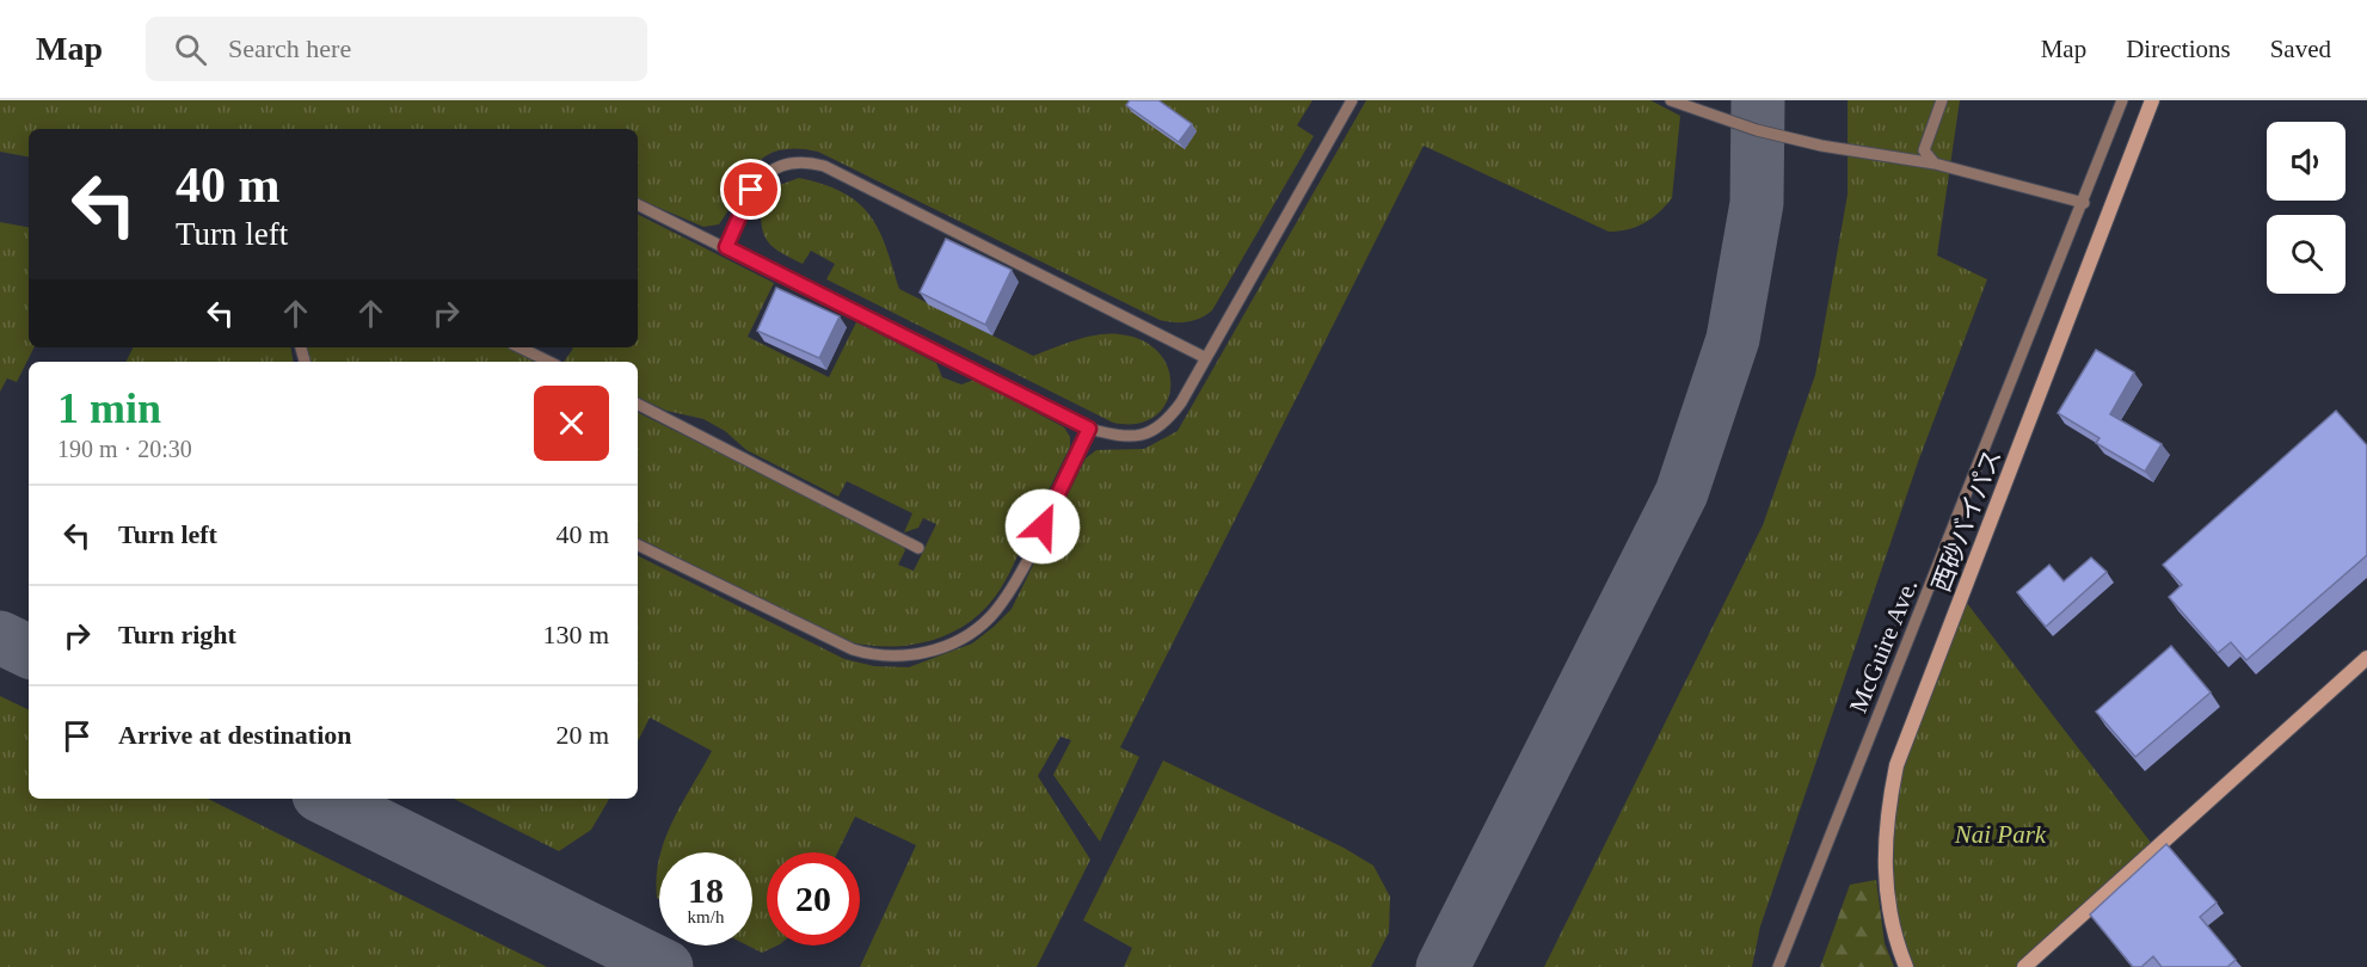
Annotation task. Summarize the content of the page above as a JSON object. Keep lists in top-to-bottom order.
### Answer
{
  "streets": {
    "street": ["西砂バイパス"],
    "lane": ["McGuire Ave."]
  },
  "parks": ["Nai Park"],
  "page": {
    "header": "Map",
    "search": "Search here",
    "nav": ["Map", "Directions", "Saved"],
    "turn": ["40 m", "Turn left"],
    "heading": ["1 min", "190 m · 20:30"],
    "list": [
      {
        "name": "Turn left",
        "value": "40 m"
      },
      {
        "name": "Turn right",
        "value": "130 m"
      },
      {
        "name": "Arrive at destination",
        "value": "20 m"
      }
    ],
    "speed": "18 km/h",
    "limit": "20"
  }
}
